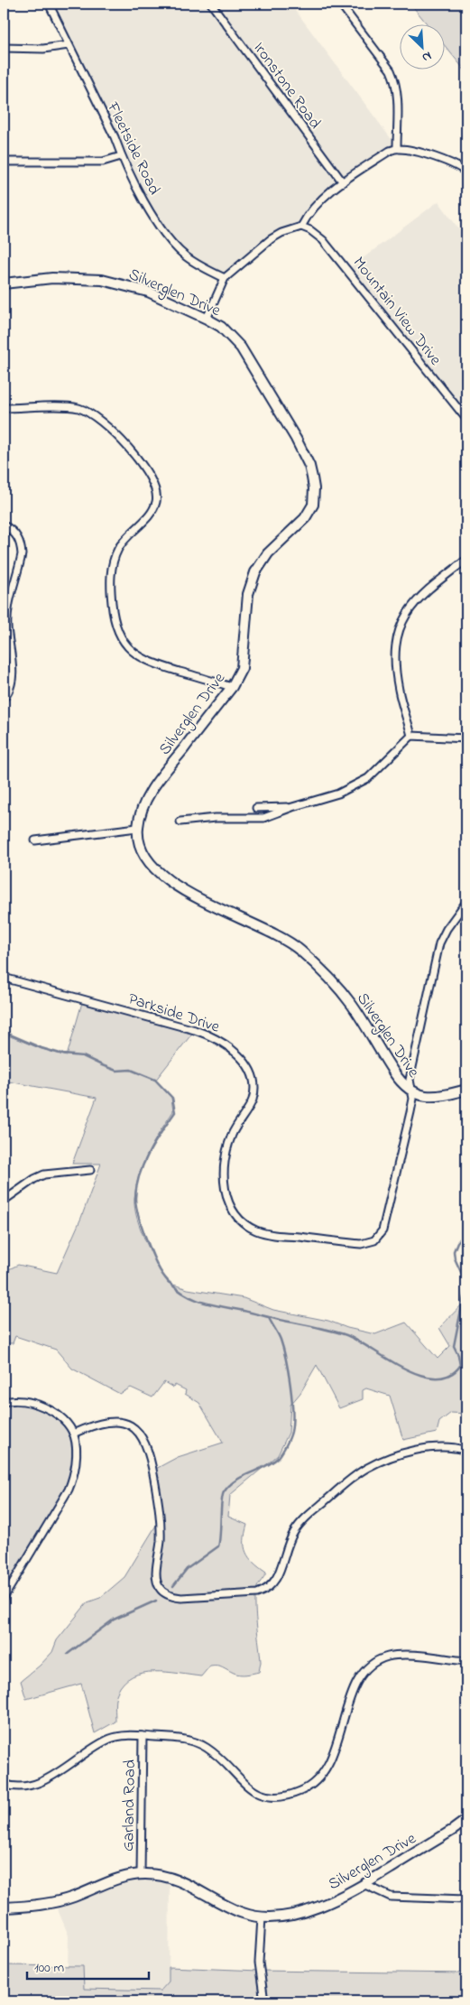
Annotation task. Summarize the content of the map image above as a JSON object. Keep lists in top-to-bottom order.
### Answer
{
  "streets": {
    "street": [
      "Ironstone Road",
      "Fleetside Road",
      "Silverglen Drive",
      "Mountain View Drive",
      "Parkside Drive",
      "Garland Road"
    ]
  },
  "crossings": [
    ["Silverglen Drive", "Parkside Drive"],
    ["Silverglen Drive", "Garland Road"]
  ],
  "scale_bar": "100 m",
  "north": "bottom right"
}
